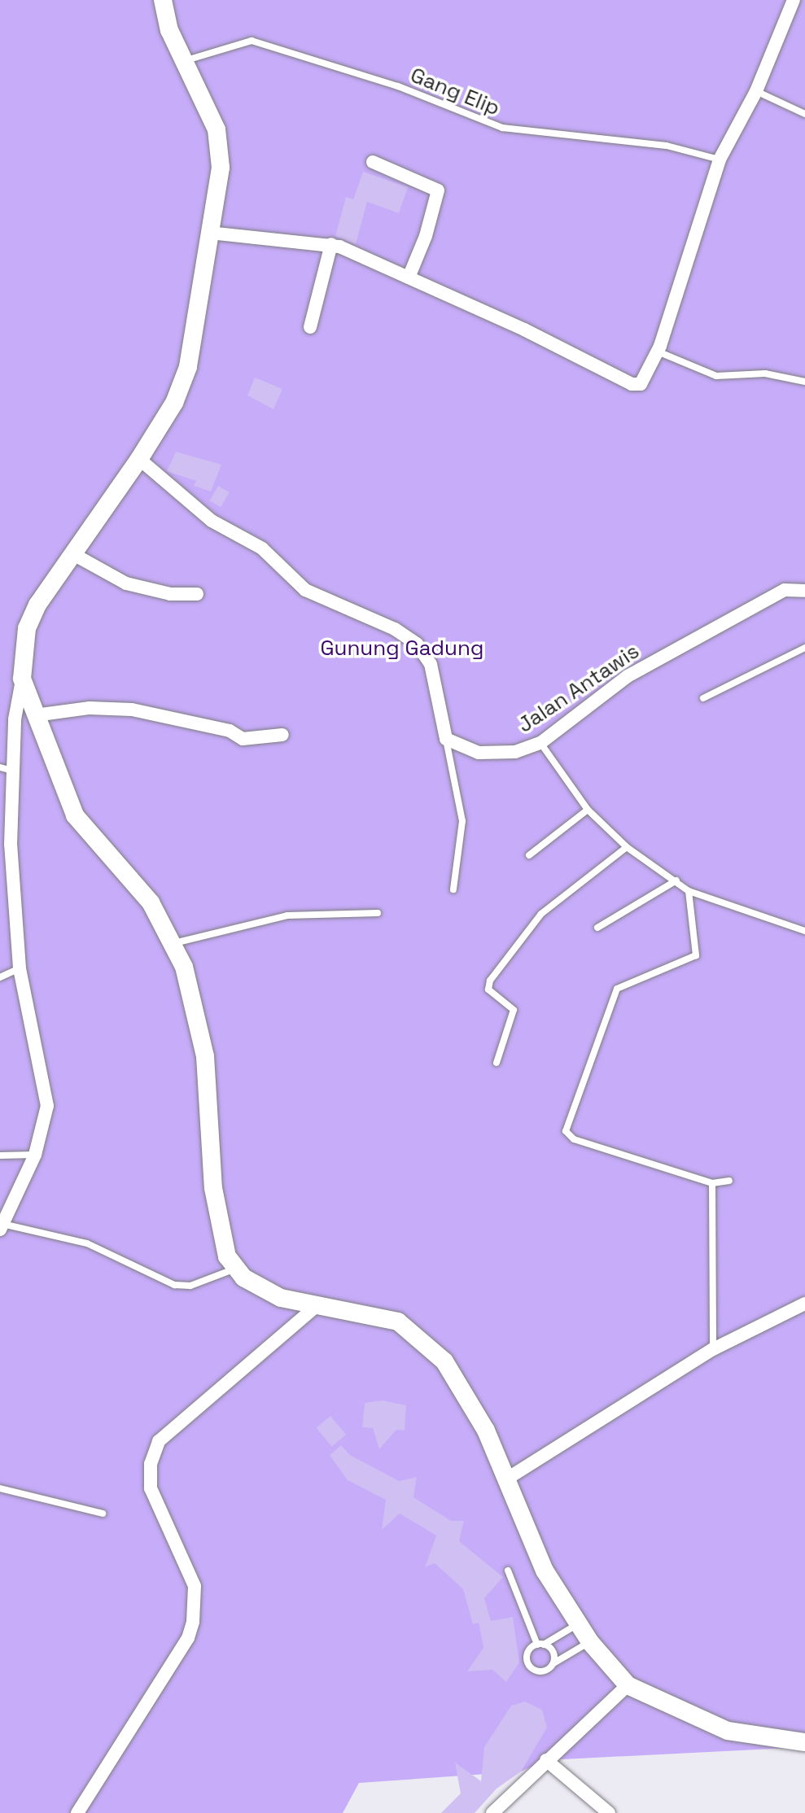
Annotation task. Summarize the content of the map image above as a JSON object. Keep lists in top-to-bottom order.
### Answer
{
  "streets": {
    "street": ["Jalan Antawis"],
    "lane": ["Gang Elip"]
  },
  "parks": ["Gunung Gadung"]
}
